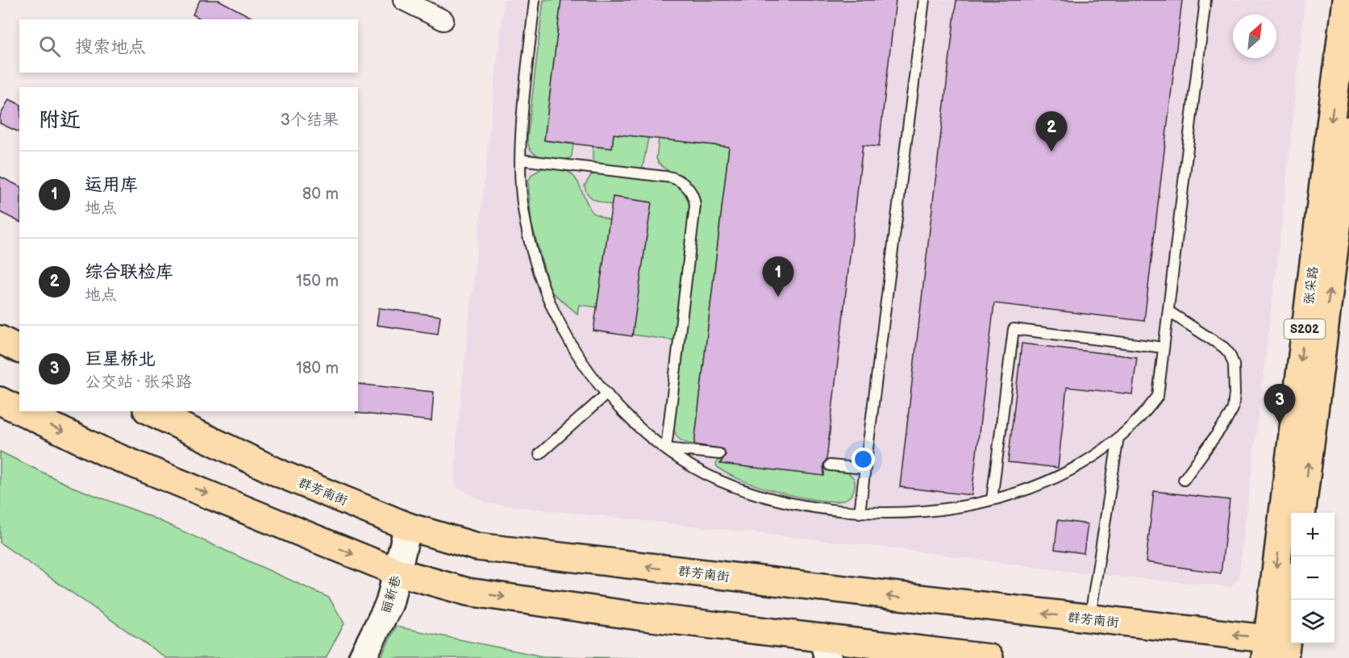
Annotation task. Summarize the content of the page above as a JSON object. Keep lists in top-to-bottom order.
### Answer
{
  "streets": {
    "main road": ["张采路", "S202", "群芳南街"],
    "street": ["丽新巷"]
  },
  "crossings": [
    ["张采路", "群芳南街"],
    ["群芳南街", "丽新巷"]
  ],
  "north": "top right",
  "page": {
    "search": "搜索地点",
    "heading": ["附近", "3个结果"],
    "pins": ["2", "1", "3"],
    "list": [
      {
        "mark": "1",
        "name": "运用库",
        "note": "地点",
        "value": "80 m"
      },
      {
        "mark": "2",
        "name": "综合联检库",
        "note": "地点",
        "value": "150 m"
      },
      {
        "mark": "3",
        "name": "巨星桥北",
        "note": "公交站 · 张采路",
        "value": "180 m"
      }
    ],
    "map_buttons": ["+", "−"]
  }
}
